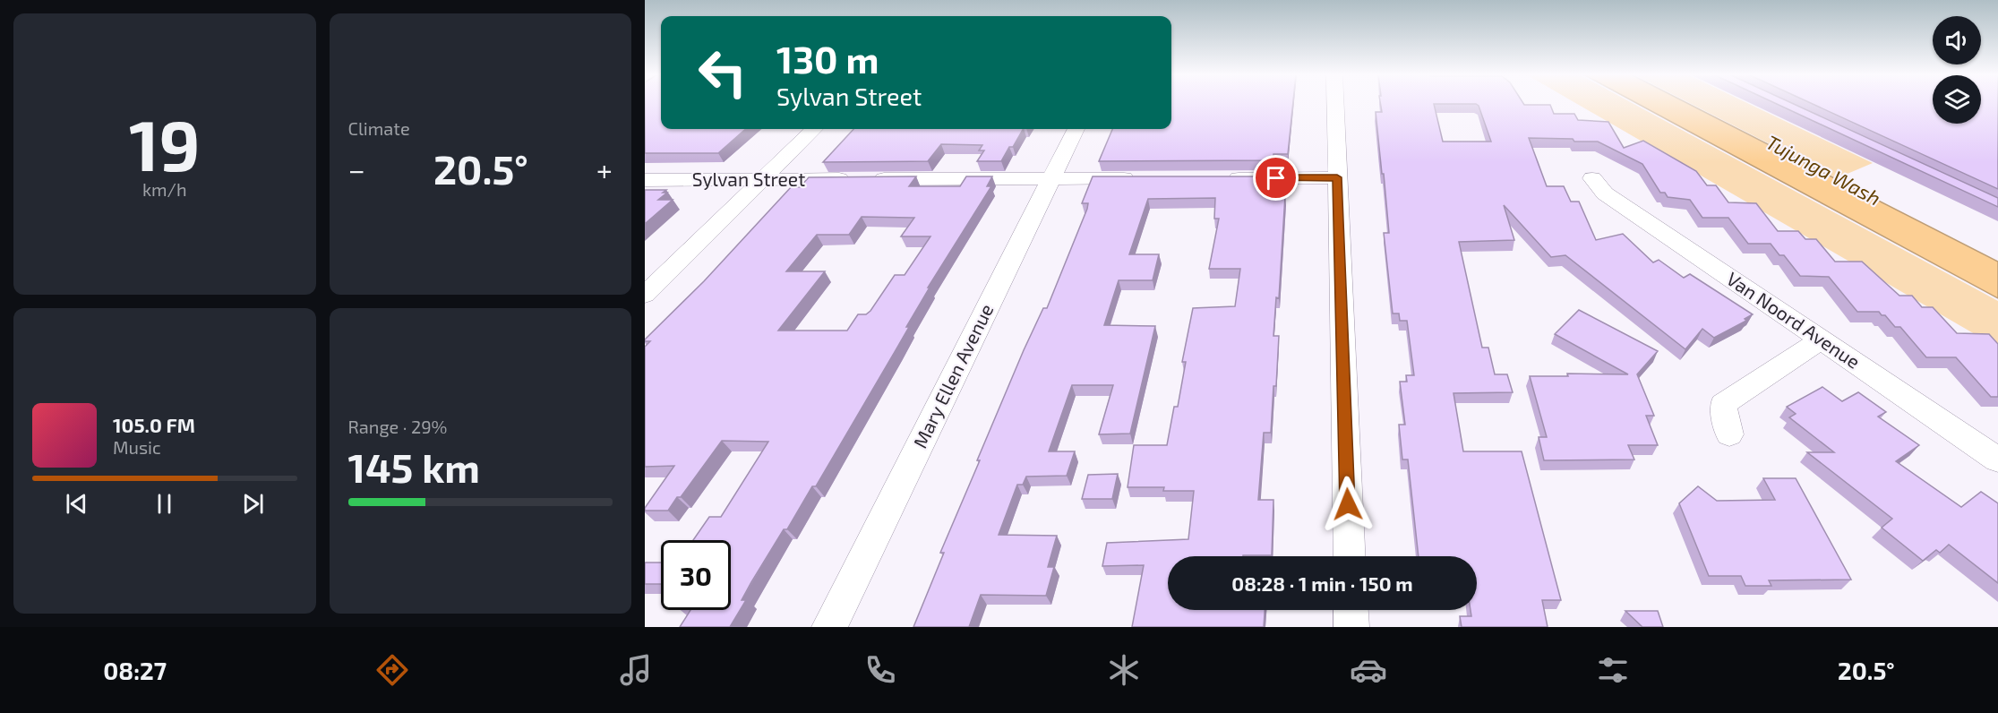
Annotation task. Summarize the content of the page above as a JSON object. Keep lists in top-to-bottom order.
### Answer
{
  "streets": {
    "street": ["Sylvan Street", "Van Noord Avenue", "Mary Ellen Avenue"]
  },
  "crossings": [
    ["Sylvan Street", "Mary Ellen Avenue"]
  ],
  "water": ["Tujunga Wash"],
  "page": {
    "tile": [
      ["19", "km/h"],
      "Climate",
      ["Range · 29%", "145 km"]
    ],
    "turn": ["130 m", "Sylvan Street"],
    "heat": ["−", "20.5°", "+"],
    "song": ["105.0 FM", "Music"],
    "limit": "30",
    "trip": "08:28 · 1 min · 150 m",
    "tabs": ["08:27", "20.5°"]
  }
}
